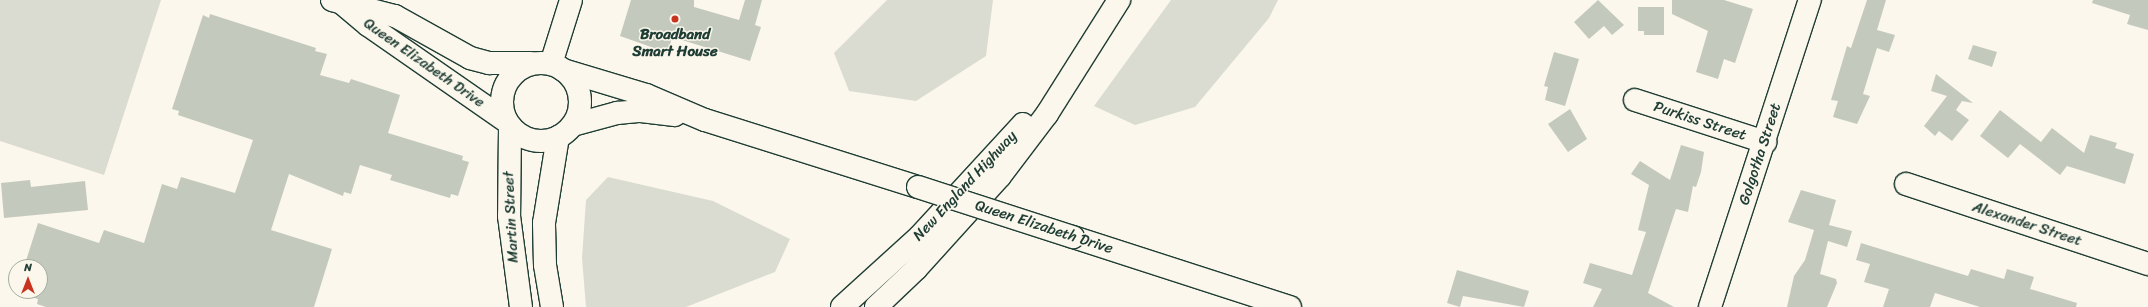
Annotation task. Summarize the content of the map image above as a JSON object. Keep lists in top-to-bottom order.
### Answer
{
  "streets": {
    "main road": [
      "Queen Elizabeth Drive",
      "Purkiss Street",
      "Golgotha Street",
      "New England Highway",
      "Martin Street",
      "Alexander Street"
    ]
  },
  "crossings": [
    ["Queen Elizabeth Drive", "Martin Street"],
    ["Purkiss Street", "Golgotha Street"]
  ],
  "places": ["Broadband Smart House"],
  "north": "top"
}
